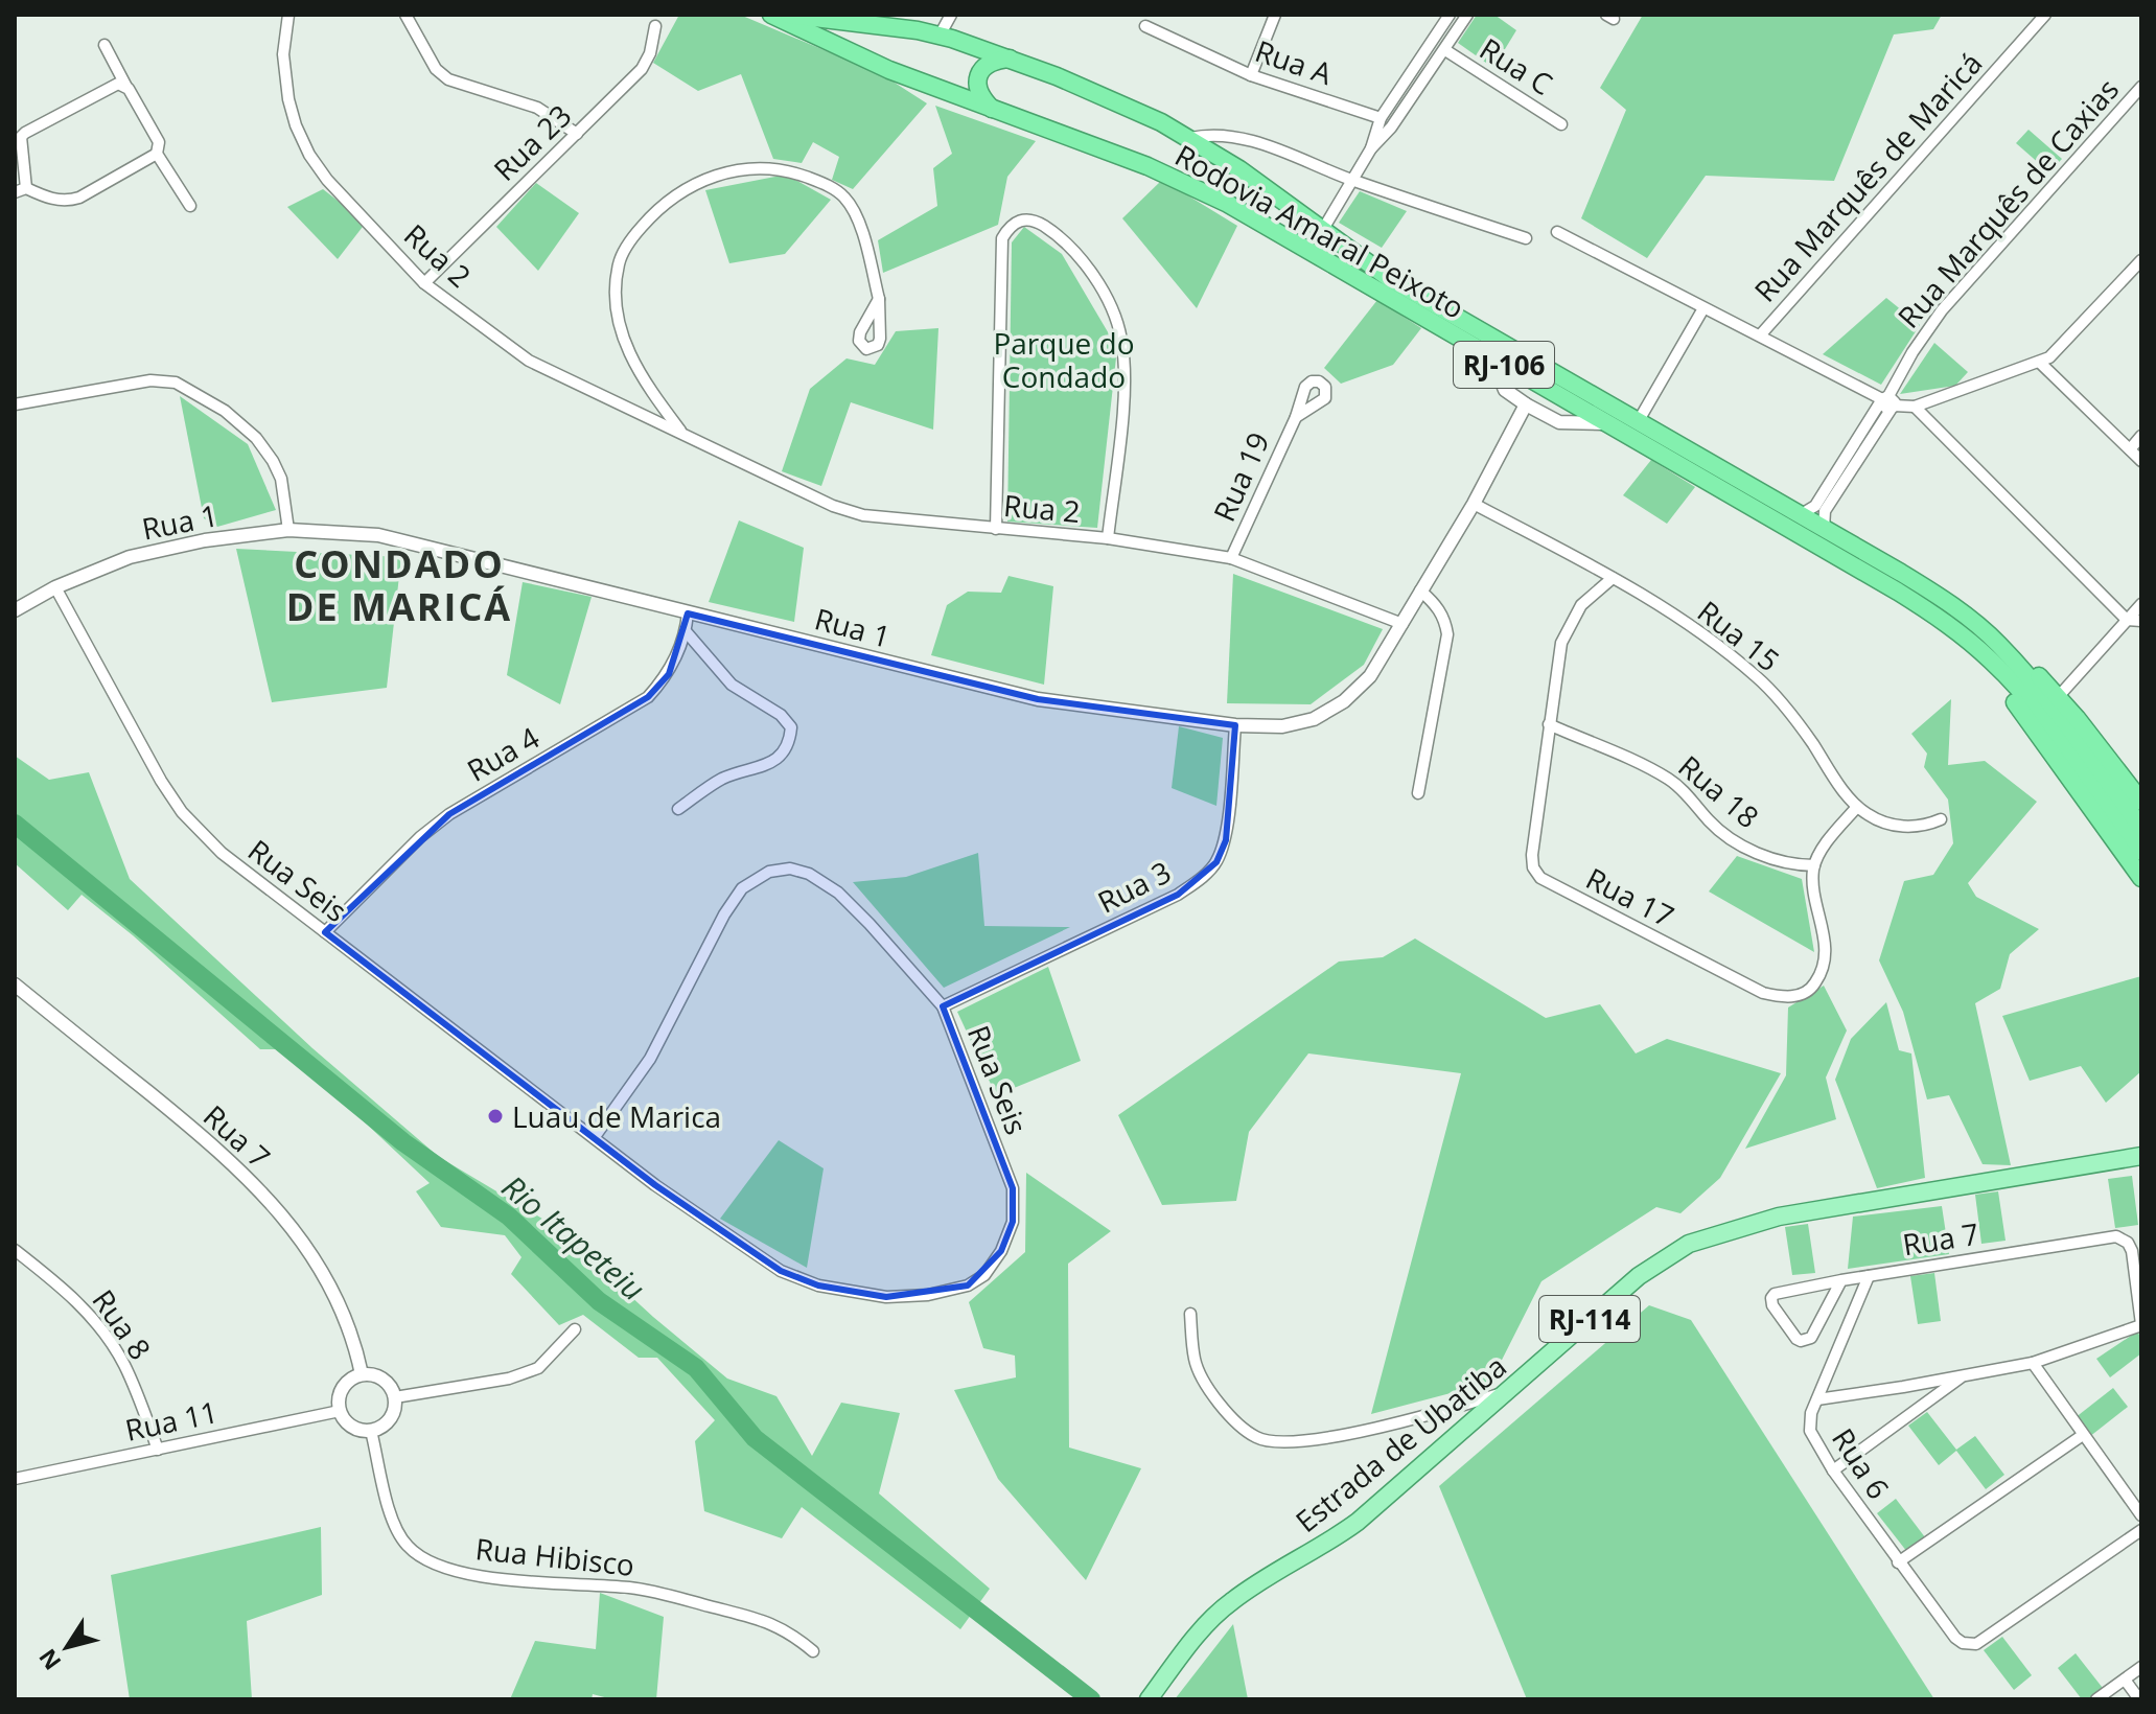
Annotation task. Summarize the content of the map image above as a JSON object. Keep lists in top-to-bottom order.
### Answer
{
  "streets": {
    "highway": ["Rodovia Amaral Peixoto", "RJ-106"],
    "main road": ["RJ-114", "Estrada de Ubatiba"],
    "street": [
      "Rua A",
      "Rua C",
      "Rua 23",
      "Rua Marquês de Maricá",
      "Rua Marquês de Caxias",
      "Rua 2",
      "Rua 19",
      "Rua 1",
      "Rua 15",
      "Rua 4",
      "Rua 18",
      "Rua Seis",
      "Rua 3",
      "Rua 17",
      "Rua 7",
      "Rua 8",
      "Rua 11",
      "Rua 6",
      "Rua Hibisco"
    ]
  },
  "crossings": [
    ["Rua 23", "Rua 2"],
    ["Rua 2", "Rua 19"],
    ["Rua 2", "Rua 1"],
    ["Rua 1", "Rua 15"],
    ["Rua 1", "Rua 4"],
    ["Rua 1", "Rua Seis"],
    ["Rua 1", "Rua 3"],
    ["Rua 15", "Rua 17"],
    ["Rua 4", "Rua Seis"],
    ["Rua 18", "Rua 17"],
    ["Rua Seis", "Rua 3"],
    ["Rua 7", "Rua 11"],
    ["Rua 7", "Rua 6"],
    ["Rua 7", "Rua Hibisco"],
    ["Rua 8", "Rua 11"],
    ["Rua 11", "Rua Hibisco"]
  ],
  "districts": ["CONDADO DE MARICÁ"],
  "water": ["Rio Itapeteiu"],
  "parks": ["Parque do Condado"],
  "places": ["Luau de Marica"],
  "north": "bottom left"
}
